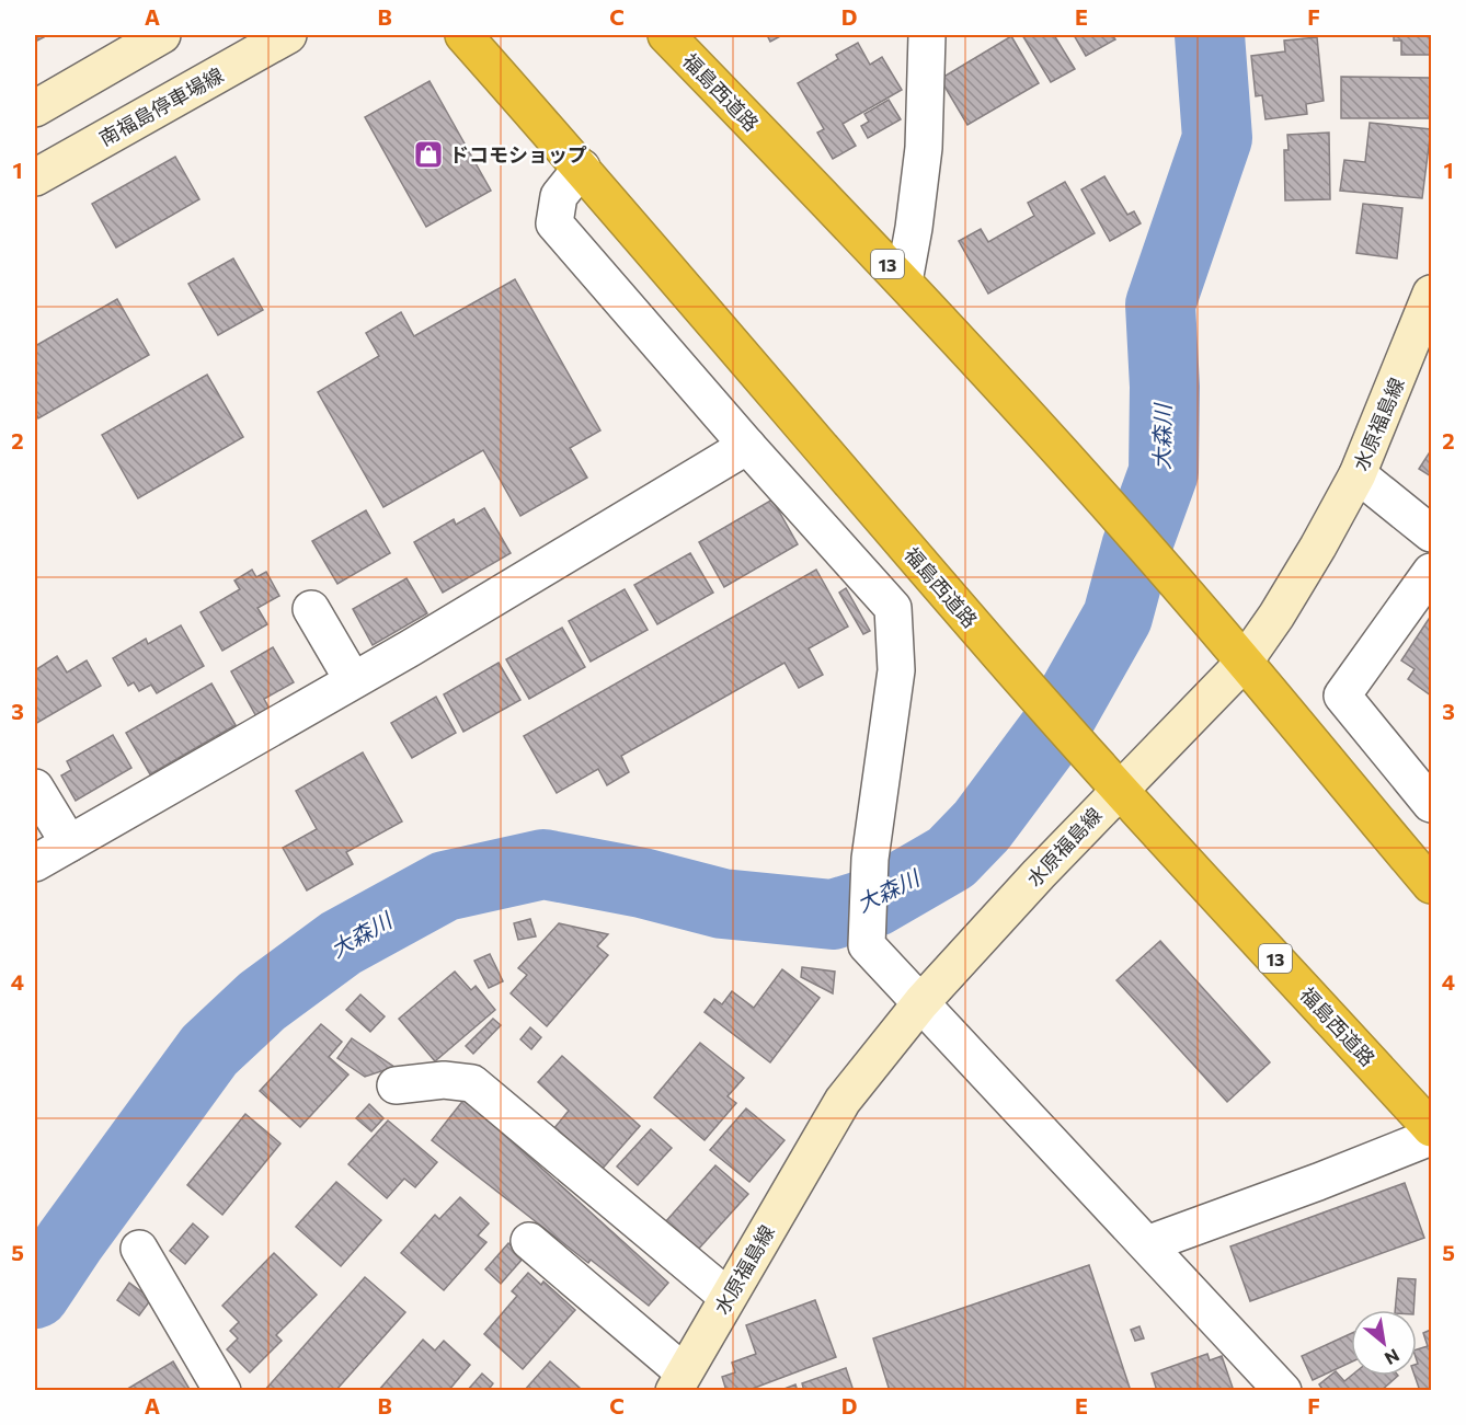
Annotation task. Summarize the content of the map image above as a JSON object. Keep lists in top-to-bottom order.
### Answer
{
  "streets": {
    "highway": ["福島西道路", "13"],
    "main road": ["南福島停車場線", "水原福島線"]
  },
  "crossings": [
    ["福島西道路", "水原福島線"]
  ],
  "water": ["大森川"],
  "places": {
    "shop": ["ドコモショップ"]
  },
  "north": "bottom right",
  "grid": {
    "columns": [
      "A",
      "B",
      "C",
      "D",
      "E",
      "F"
    ],
    "rows": [
      "1",
      "2",
      "3",
      "4",
      "5"
    ]
  }
}
